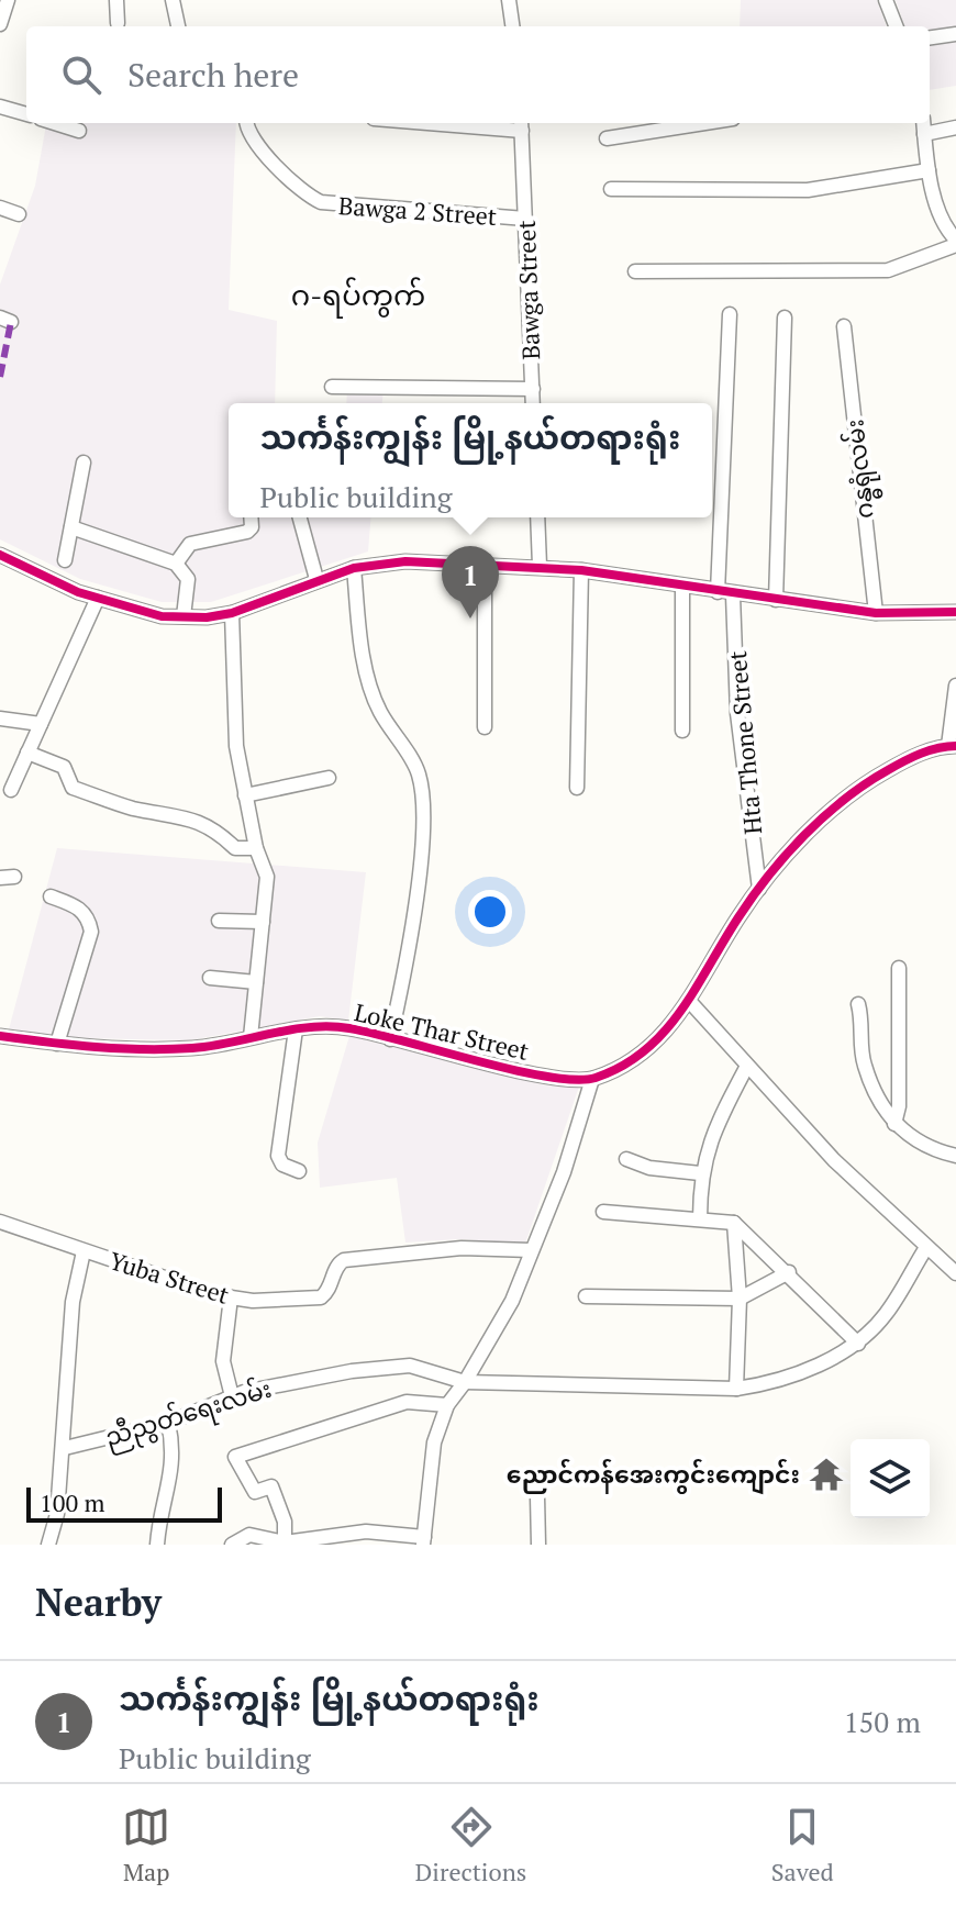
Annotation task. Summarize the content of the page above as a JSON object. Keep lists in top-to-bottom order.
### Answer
{
  "streets": {
    "street": [
      "Bawga 2 Street",
      "Bawga Street",
      "ဂန္ဓရုံလမ်း",
      "Hta Thone Street",
      "Loke Thar Street",
      "Yuba Street",
      "ညီညွတ်ရေးလမ်း"
    ]
  },
  "crossings": [
    ["Bawga 2 Street", "Bawga Street"]
  ],
  "districts": ["ဂ-ရပ်ကွက်"],
  "places": {
    "temple": ["ညောင်ကန်အေးကွင်းကျောင်း"]
  },
  "scale_bar": "100 m",
  "page": {
    "search": "Search here",
    "popup": ["သင်္ကန်းကျွန်း မြို့နယ်တရားရုံး", "Public building"],
    "pins": "1",
    "scale": "100 m",
    "heading": "Nearby",
    "list": [
      {
        "mark": "1",
        "name": "သင်္ကန်းကျွန်း မြို့နယ်တရားရုံး",
        "note": "Public building",
        "value": "150 m"
      }
    ],
    "nav": ["Map", "Directions", "Saved"]
  }
}
